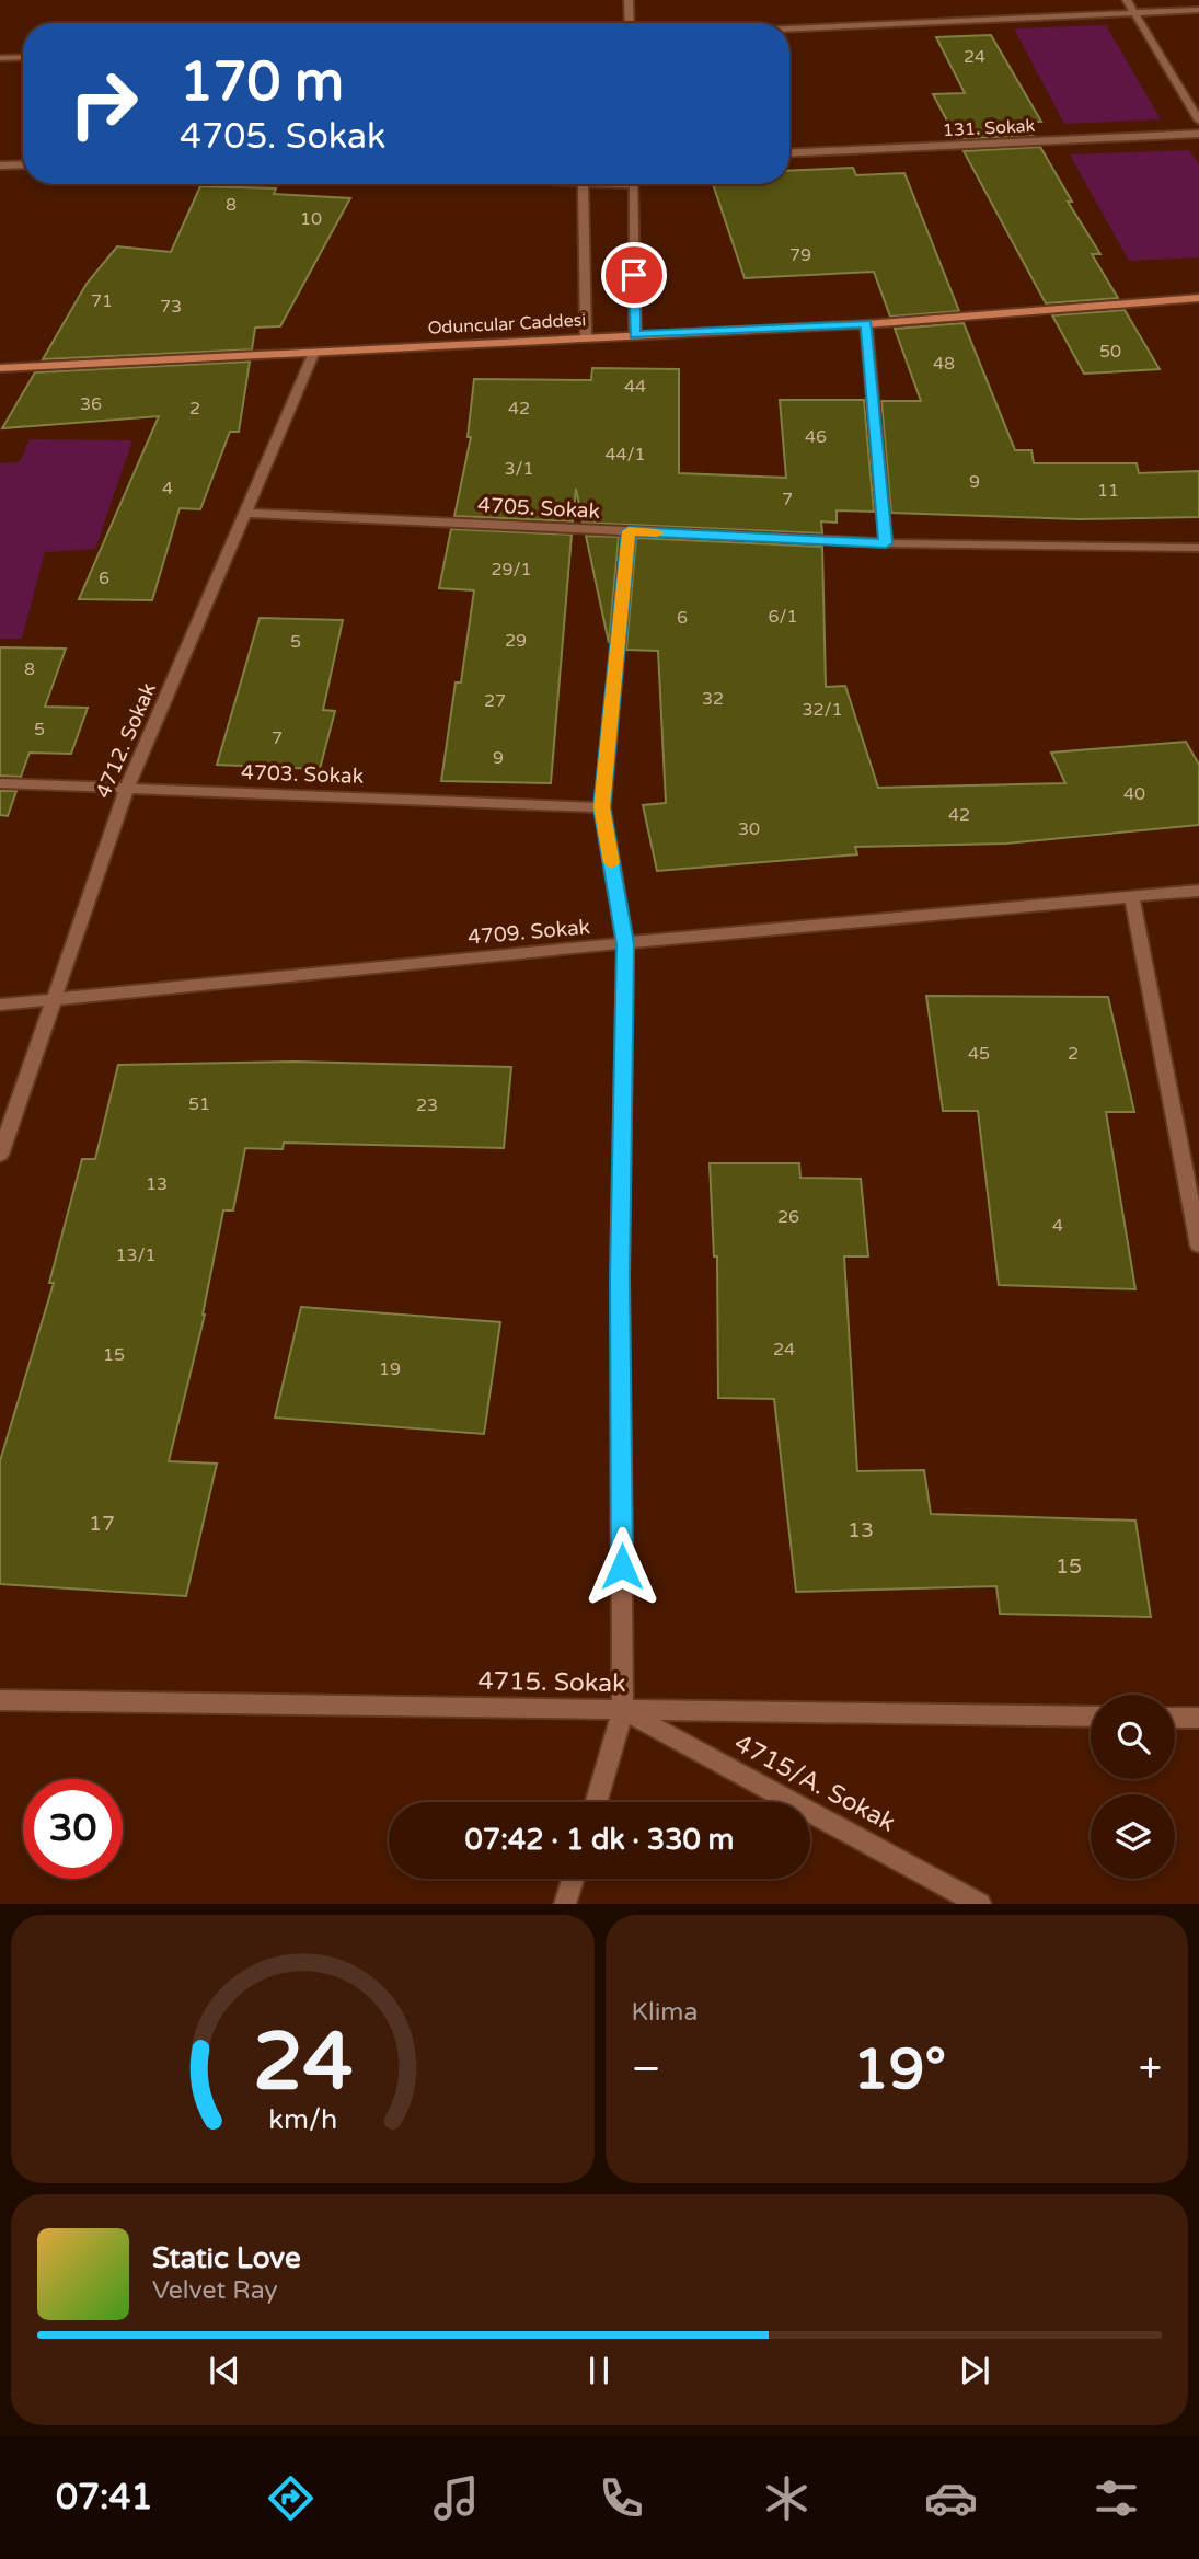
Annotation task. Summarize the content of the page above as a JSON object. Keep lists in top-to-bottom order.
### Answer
{
  "streets": {
    "street": [
      "131. Sokak",
      "Oduncular Caddesi",
      "4705. Sokak",
      "4712. Sokak",
      "4703. Sokak",
      "4709. Sokak",
      "4715. Sokak",
      "4715/A. Sokak"
    ]
  },
  "crossings": [
    ["Oduncular Caddesi", "4712. Sokak"],
    ["4705. Sokak", "4712. Sokak"],
    ["4712. Sokak", "4703. Sokak"],
    ["4712. Sokak", "4709. Sokak"],
    ["4715. Sokak", "4715/A. Sokak"]
  ],
  "house_numbers": [
    "24",
    "8",
    "10",
    "79",
    "71",
    "73",
    "50",
    "48",
    "44",
    "36",
    "2",
    "42",
    "46",
    "44/1",
    "3/1",
    "9",
    "4",
    "11",
    "7",
    "29/1",
    "6",
    "6/1",
    "6",
    "29",
    "5",
    "8",
    "32",
    "27",
    "32/1",
    "5",
    "7",
    "9",
    "40",
    "42",
    "30",
    "45",
    "2",
    "51",
    "23",
    "13",
    "26",
    "4",
    "13/1",
    "24",
    "15",
    "19",
    "17",
    "13",
    "15"
  ],
  "page": {
    "turn": ["170 m", "4705. Sokak"],
    "limit": "30",
    "trip": "07:42 · 1 dk · 330 m",
    "tile": "Klima",
    "heat": ["−", "19°", "+"],
    "song": ["Static Love", "Velvet Ray"],
    "tabs": "07:41",
    "gauge": ["24", "km/h"]
  }
}
